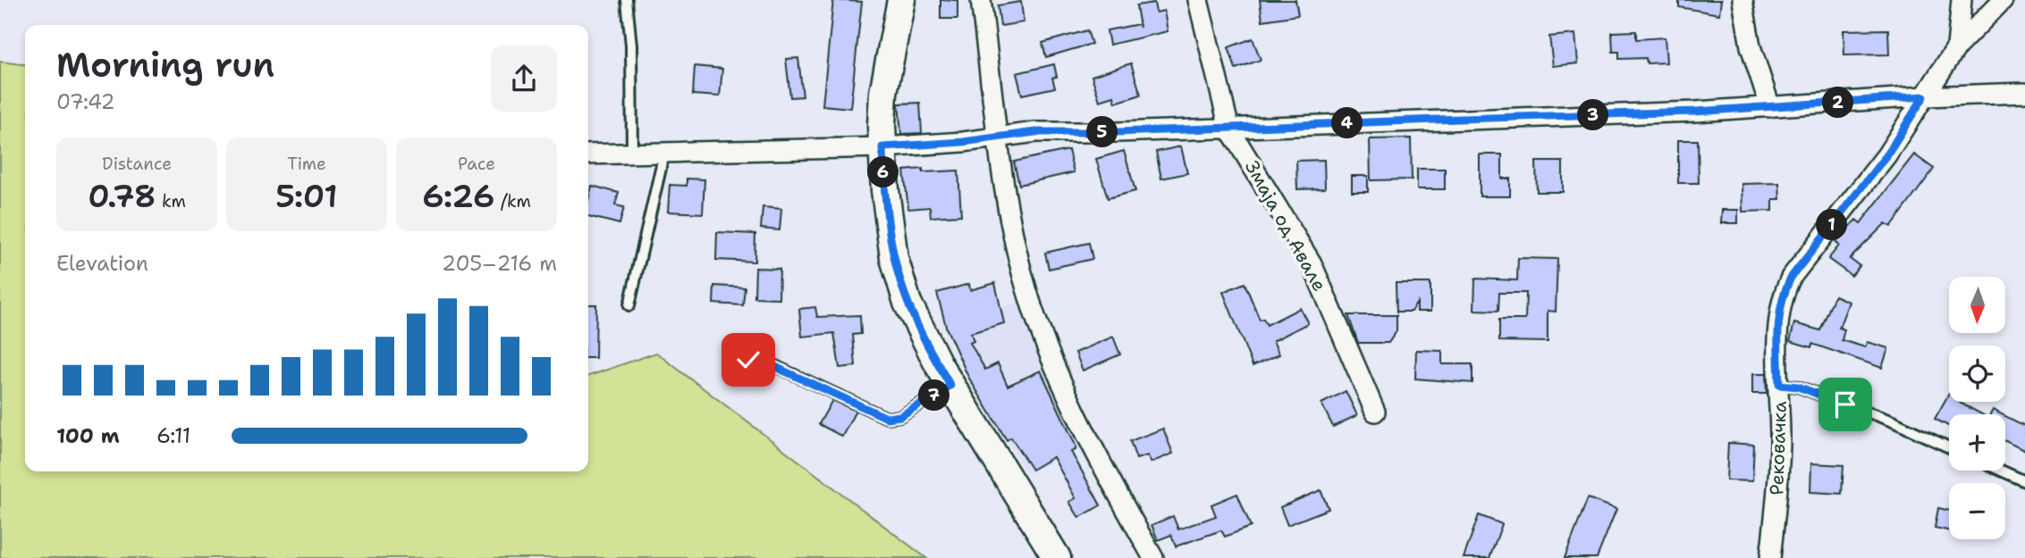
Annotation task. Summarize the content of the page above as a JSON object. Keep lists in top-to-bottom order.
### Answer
{
  "streets": {
    "street": ["Змаја од Авале", "Рековачка"]
  },
  "north": "bottom",
  "page": {
    "heading": ["Morning run", "07:42"],
    "pins": [
      "2",
      "3",
      "4",
      "5",
      "6",
      "1",
      "7"
    ],
    "stats": [
      ["Distance", "0.78 km"],
      ["Time", "5:01"],
      ["Pace", "6:26 /km"]
    ],
    "chart": ["Elevation", "205–216 m"],
    "map_buttons": ["+", "−"],
    "list": [
      {
        "name": "100 m",
        "note": "6:11"
      }
    ]
  }
}
